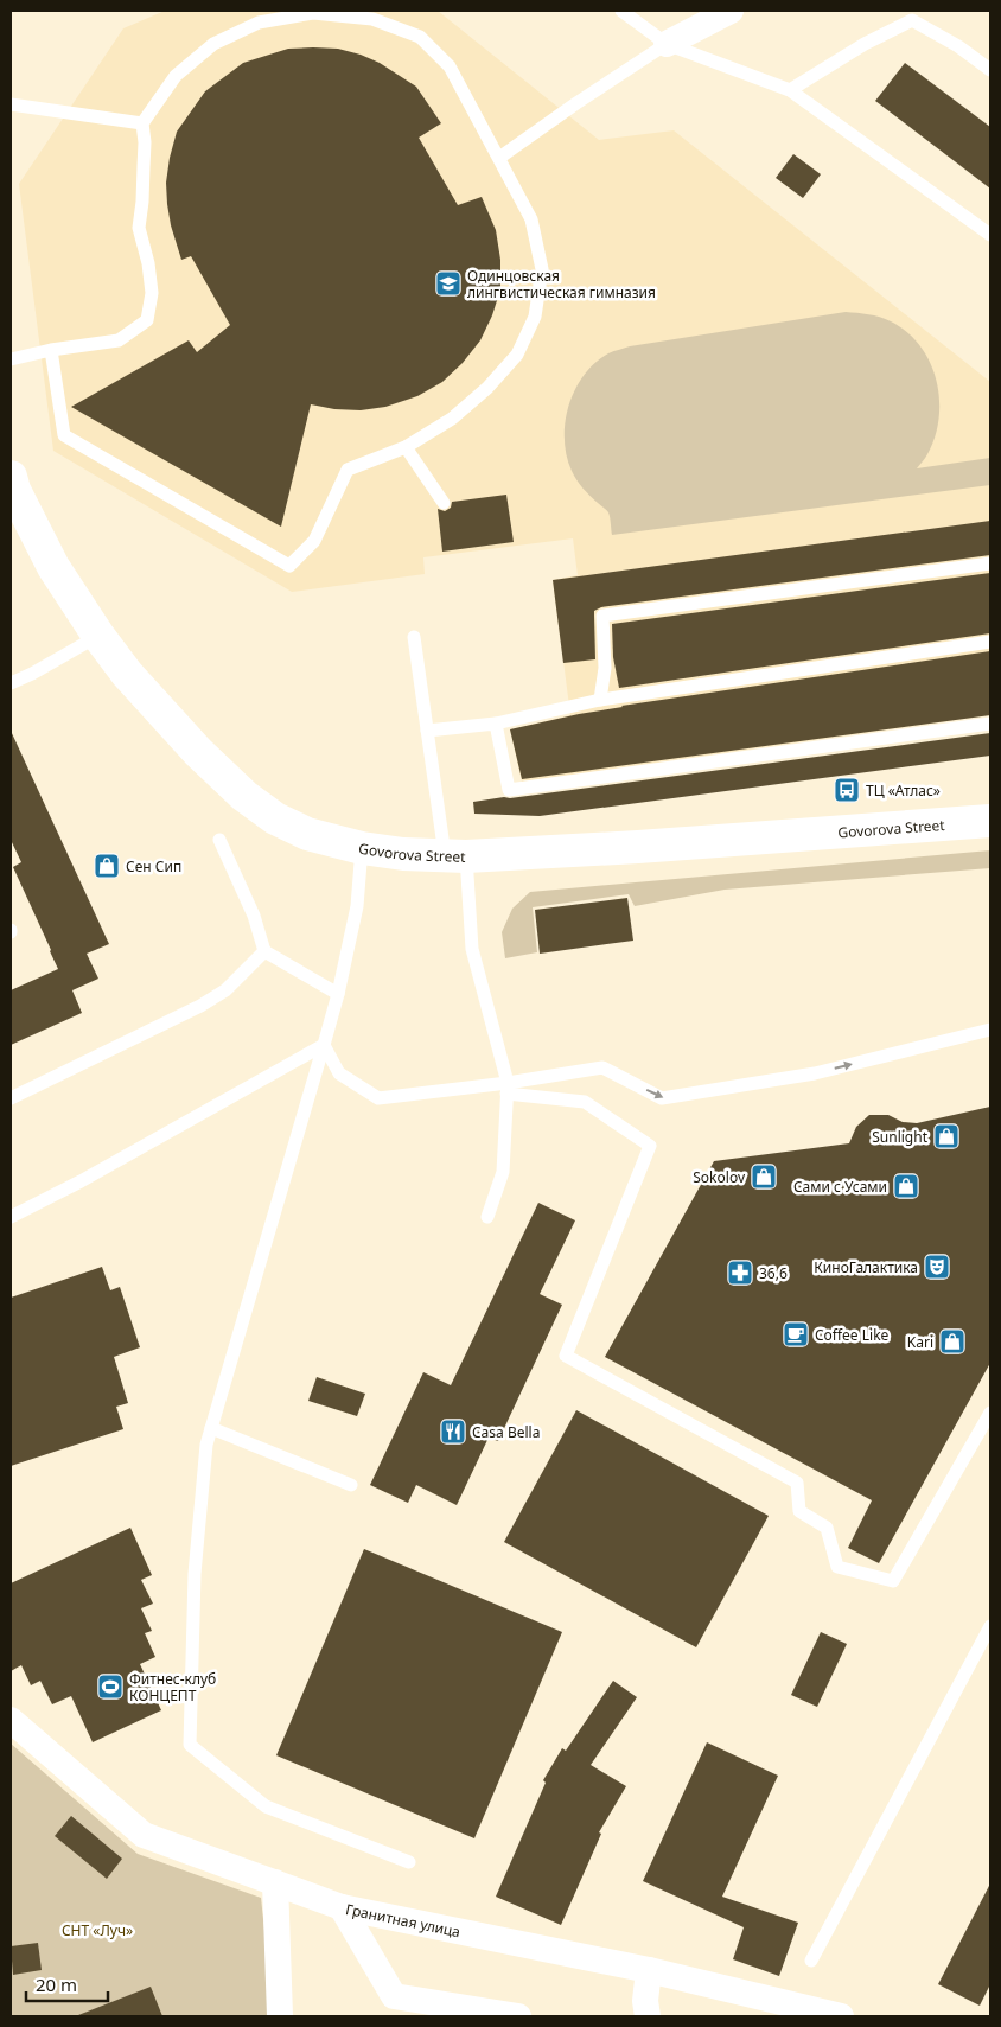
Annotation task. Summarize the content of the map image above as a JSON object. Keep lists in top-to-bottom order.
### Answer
{
  "streets": {
    "main road": ["Govorova Street"],
    "street": ["Гранитная улица"]
  },
  "parks": ["СНТ «Луч»"],
  "places": {
    "school or university": ["Одинцовская лингвистическая гимназия"],
    "bus stop": ["ТЦ «Атлас»"],
    "shop": [
      "Сен Сип",
      "Sunlight",
      "Sokolov",
      "Сами с Усами",
      "Kari"
    ],
    "theatre": ["КиноГалактика"],
    "pharmacy": ["36,6"],
    "cafe": ["Coffee Like"],
    "restaurant": ["Casa Bella"],
    "sports": ["Фитнес-клуб КОНЦЕПТ"]
  },
  "scale_bar": "20 m"
}
